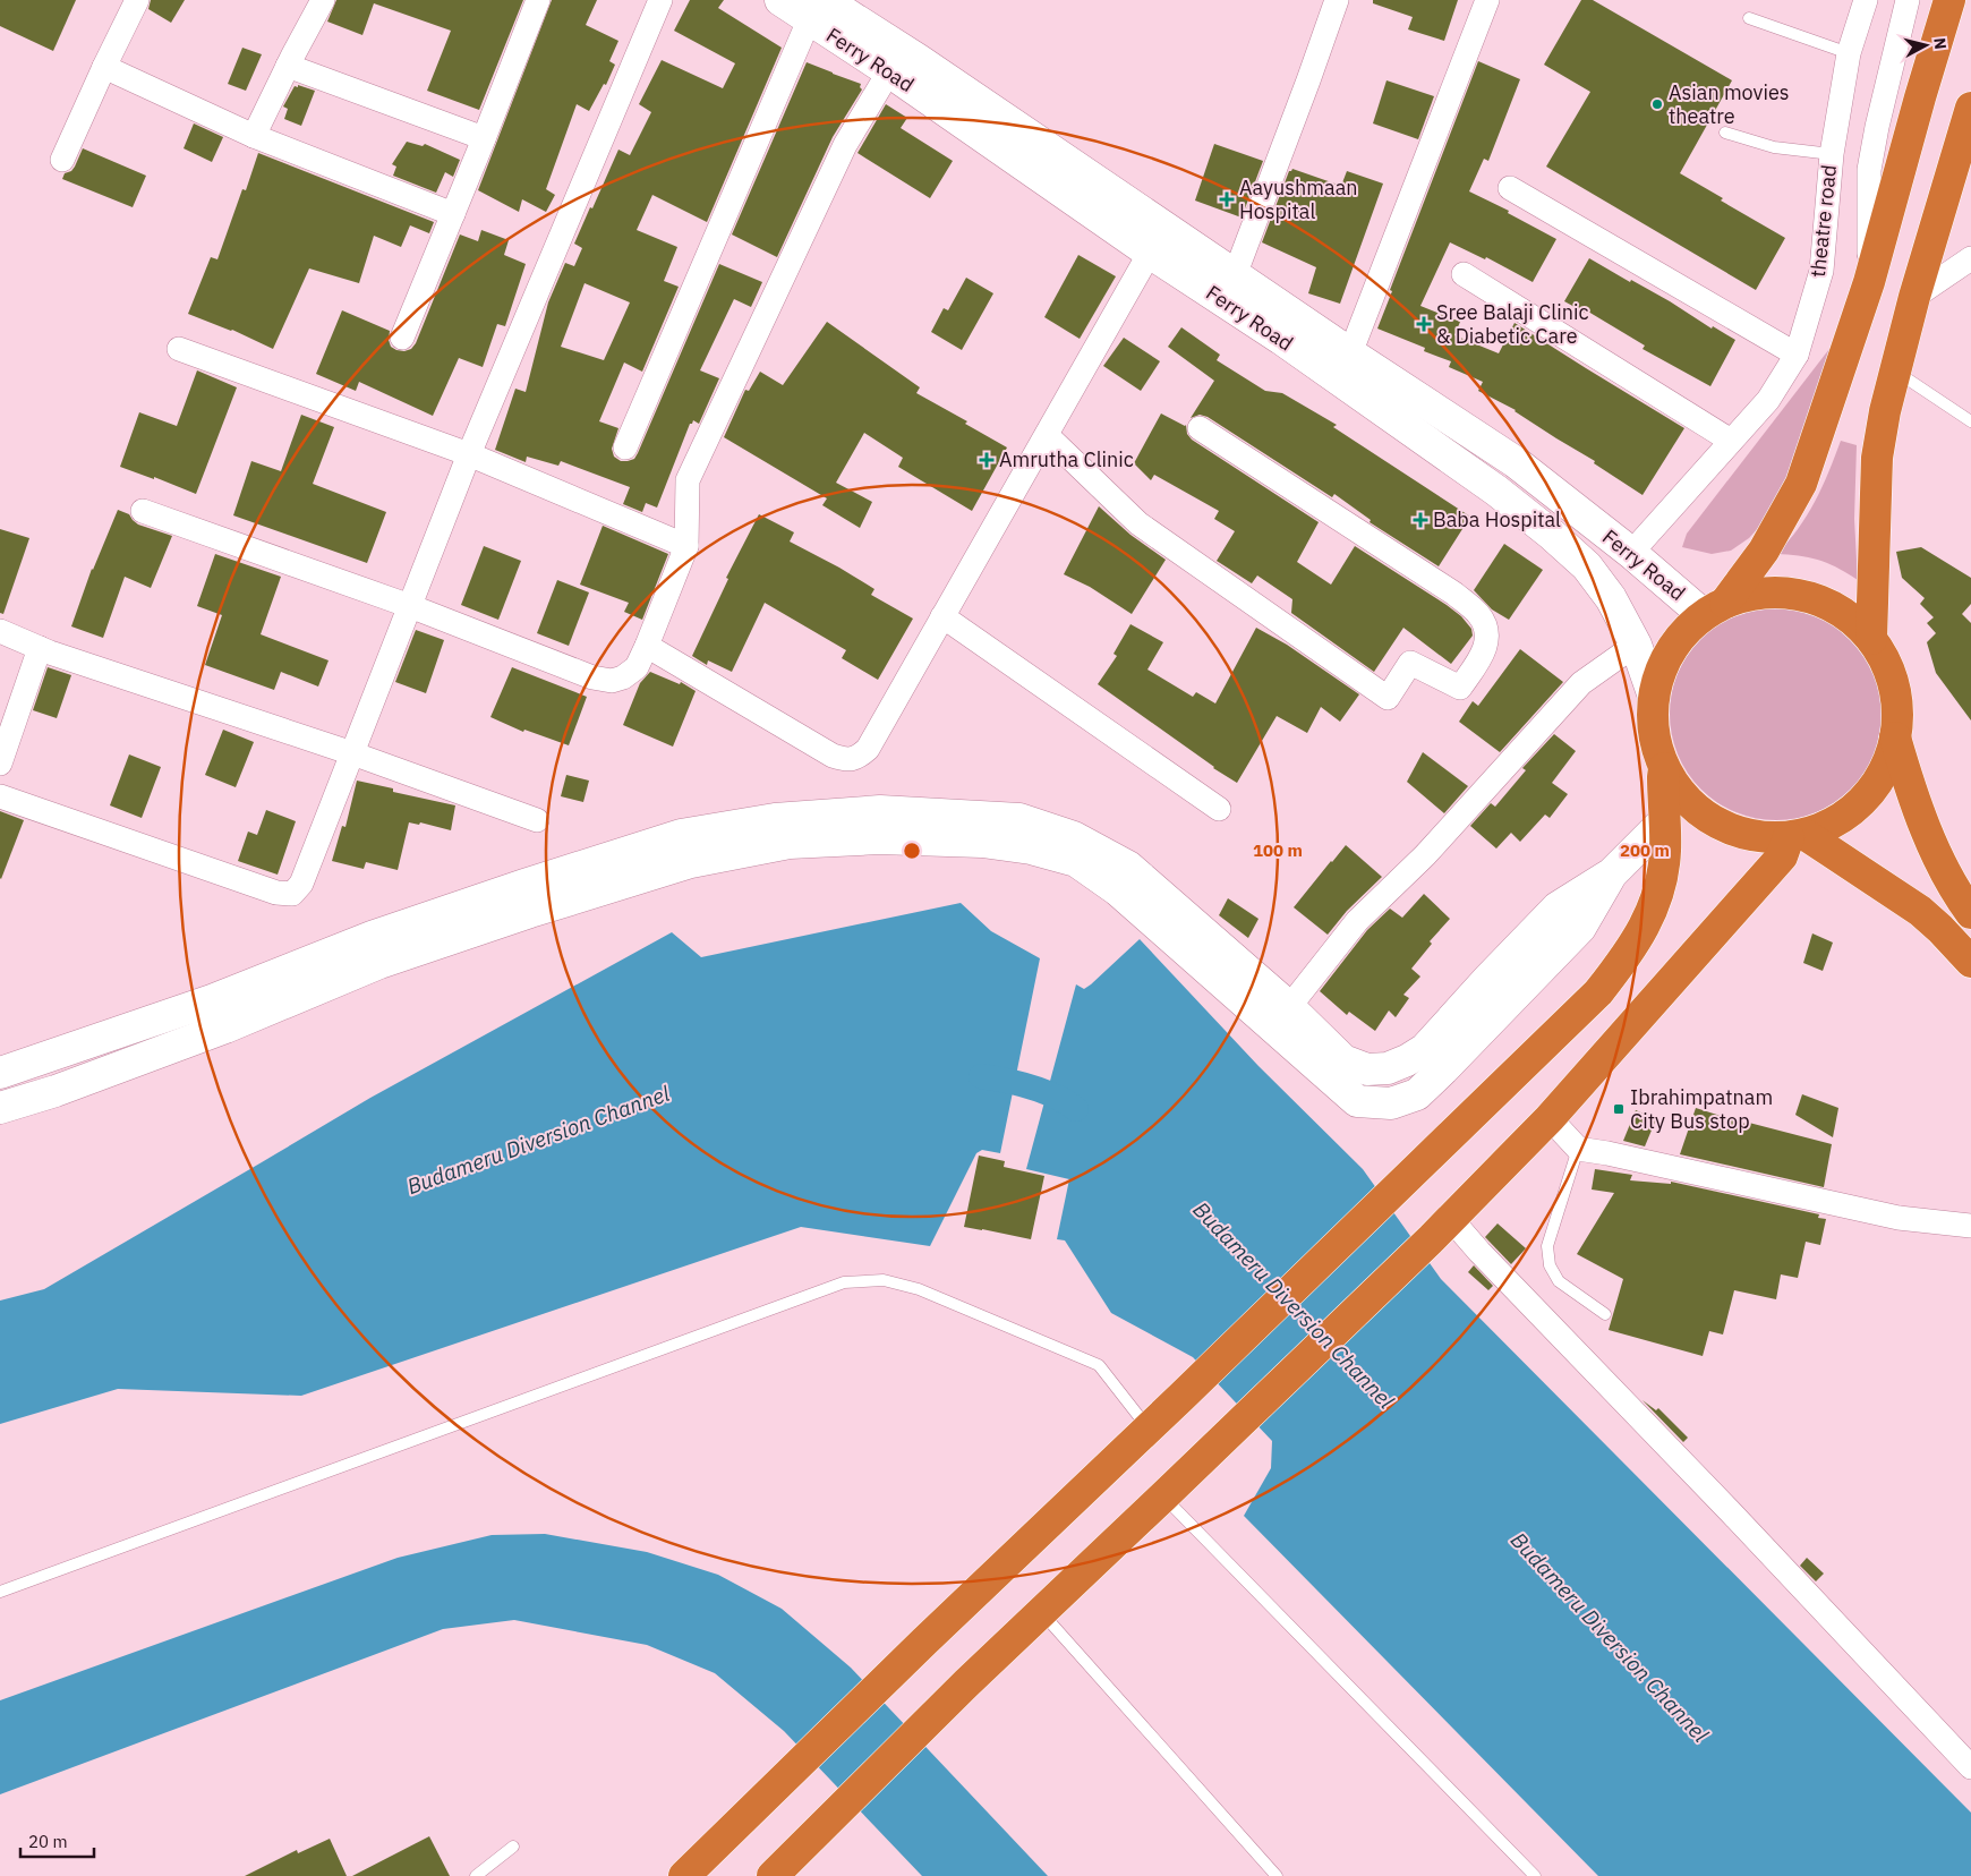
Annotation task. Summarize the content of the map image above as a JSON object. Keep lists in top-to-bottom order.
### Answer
{
  "streets": {
    "street": ["Ferry Road", "theatre road"]
  },
  "crossings": [
    ["Ferry Road", "theatre road"]
  ],
  "water": ["Budameru Diversion Channel"],
  "places": {
    "other": ["Asian movies theatre"],
    "health": [
      "Aayushmaan Hospital",
      "Sree Balaji Clinic & Diabetic Care",
      "Amrutha Clinic",
      "Baba Hospital"
    ],
    "transit": ["Ibrahimpatnam City Bus stop"]
  },
  "scale_bar": "20 m",
  "north": "right",
  "rings": ["100 m", "200 m"]
}
